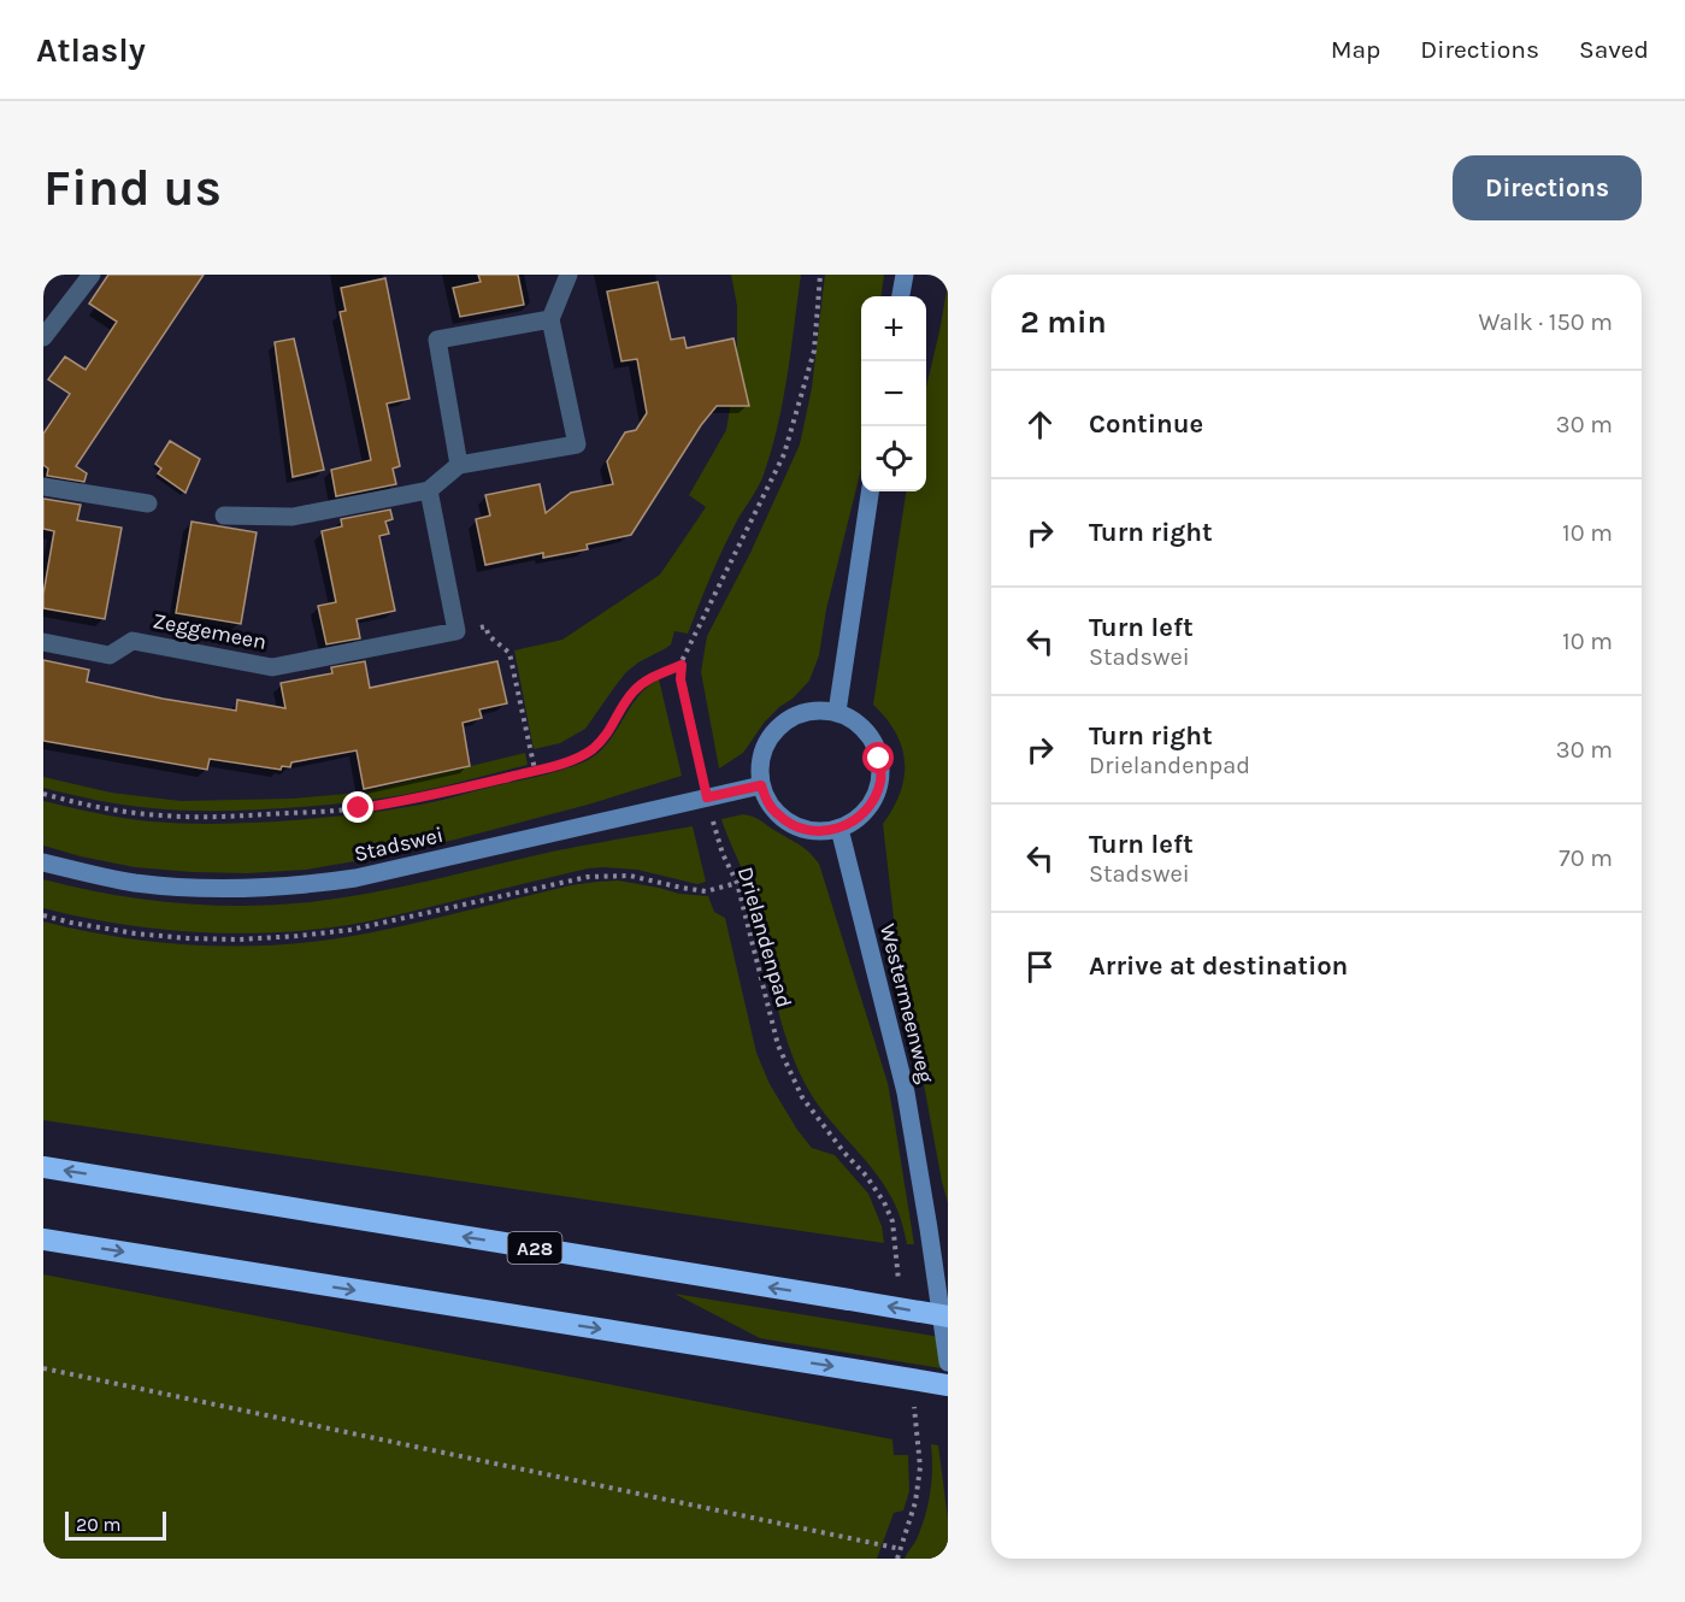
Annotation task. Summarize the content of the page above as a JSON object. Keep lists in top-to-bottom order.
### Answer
{
  "streets": {
    "highway": ["A28"],
    "street": ["Zeggemeen", "Stadswei", "Westermeenweg"],
    "path": ["Drielandenpad"]
  },
  "crossings": [
    ["Stadswei", "Drielandenpad"],
    ["Stadswei", "Westermeenweg"]
  ],
  "scale_bar": "20 m",
  "page": {
    "header": "Atlasly",
    "nav": ["Map", "Directions", "Saved"],
    "buttons": "Directions",
    "title": "Find us",
    "heading": ["2 min", "Walk · 150 m"],
    "map_buttons": ["+", "−"],
    "list": [
      ["Continue", "30 m"],
      ["Turn right", "10 m"],
      ["Turn left", "Stadswei", "10 m"],
      ["Turn right", "Drielandenpad", "30 m"],
      ["Turn left", "Stadswei", "70 m"],
      "Arrive at destination"
    ],
    "scale": "20 m"
  }
}
